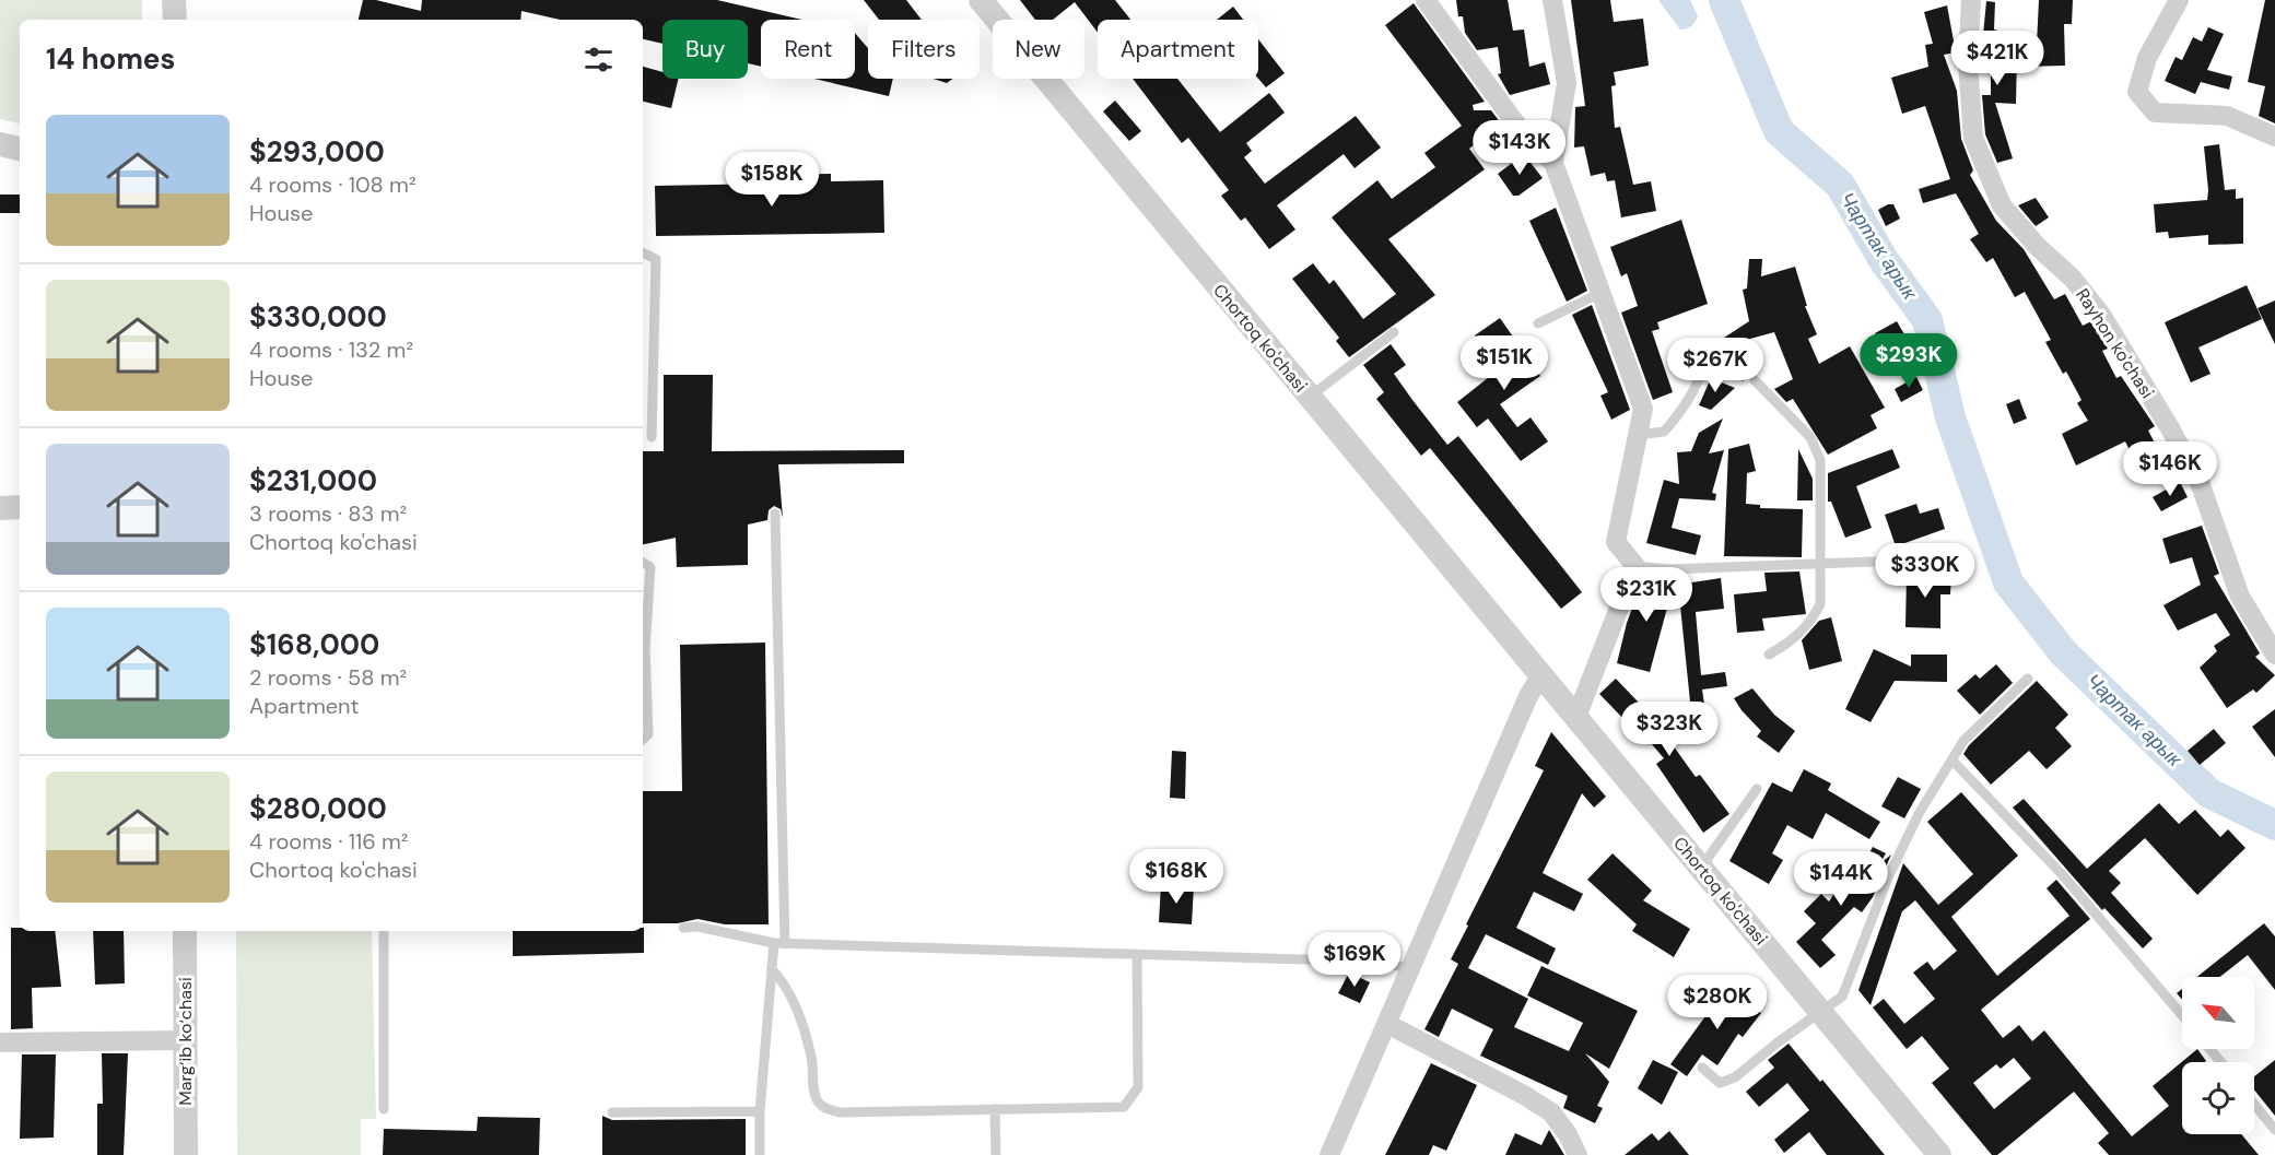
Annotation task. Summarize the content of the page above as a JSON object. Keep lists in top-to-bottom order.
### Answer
{
  "streets": {
    "street": ["Chortoq ko'chasi", "Rayhon ko'chasi", "Marg‘ib ko‘chasi"]
  },
  "water": ["Чартак арык"],
  "north": "top left",
  "page": {
    "chip": [
      "Buy",
      "Rent",
      "Filters",
      "New",
      "Apartment"
    ],
    "heading": "14 homes",
    "price": [
      "$421K",
      "$143K",
      "$158K",
      "$293K",
      "$151K",
      "$267K",
      "$146K",
      "$330K",
      "$231K",
      "$323K",
      "$168K",
      "$144K",
      "$169K",
      "$280K"
    ],
    "list": [
      {
        "name": "$293,000",
        "note": "4 rooms · 108 m² · House"
      },
      {
        "name": "$330,000",
        "note": "4 rooms · 132 m² · House"
      },
      {
        "name": "$231,000",
        "note": "3 rooms · 83 m² · Chortoq ko'chasi"
      },
      {
        "name": "$168,000",
        "note": "2 rooms · 58 m² · Apartment"
      },
      {
        "name": "$280,000",
        "note": "4 rooms · 116 m² · Chortoq ko'chasi"
      }
    ]
  }
}
